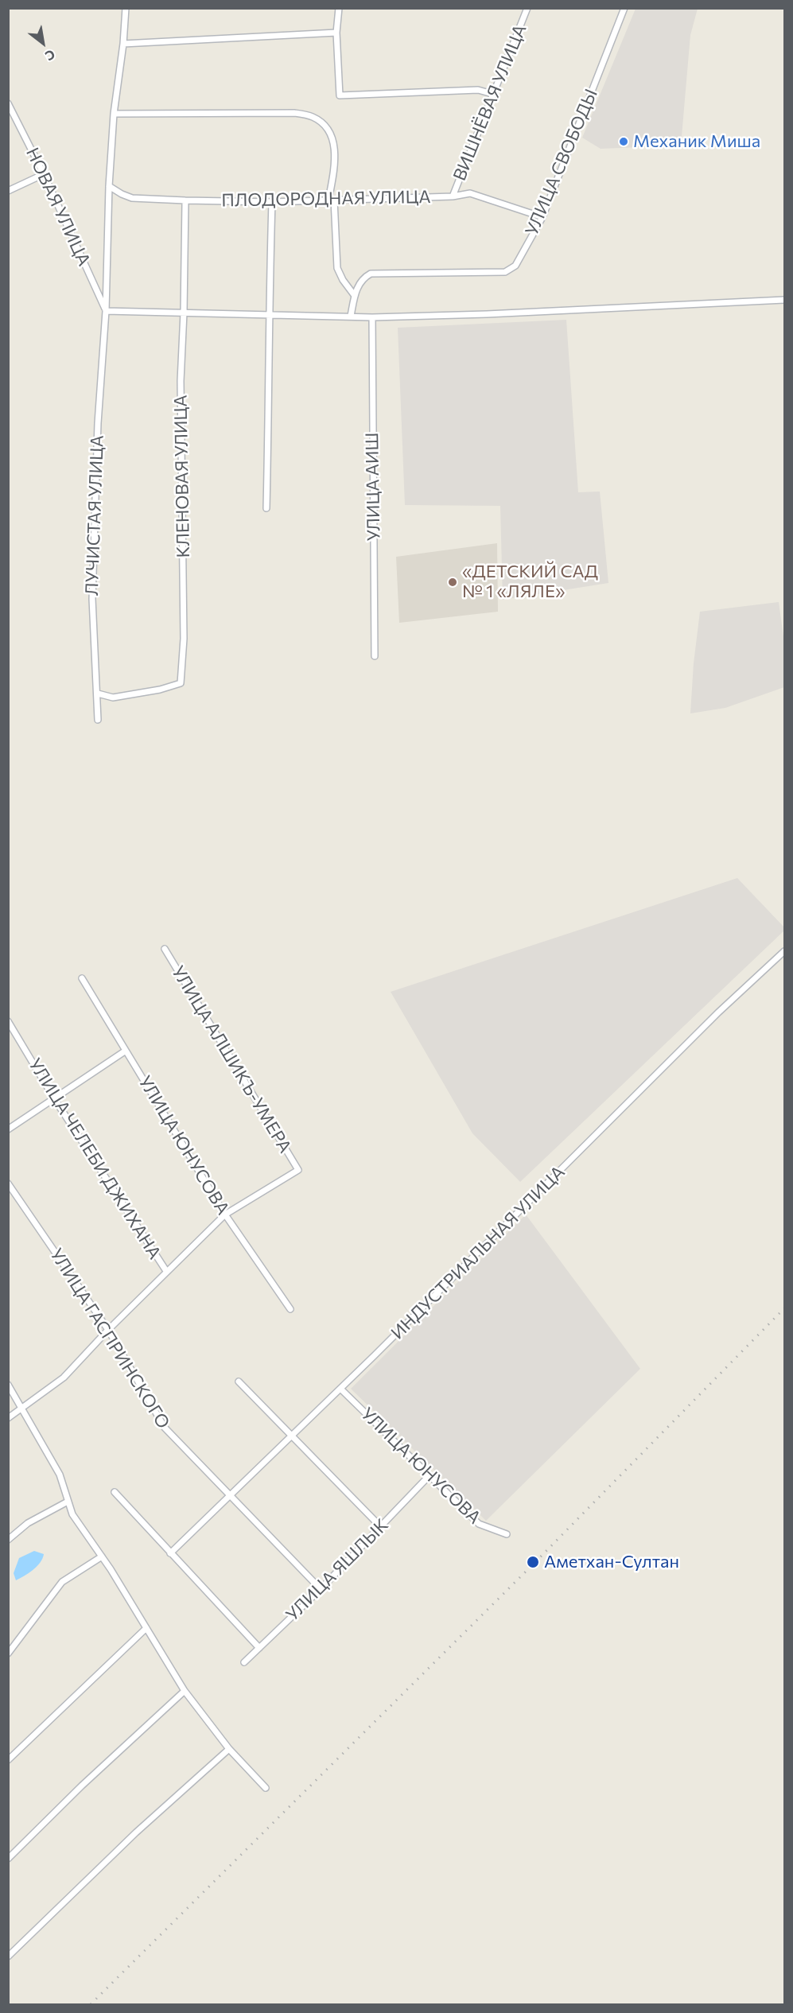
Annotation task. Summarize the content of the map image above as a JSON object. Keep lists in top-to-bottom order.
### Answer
{
  "streets": {
    "street": [
      "ВИШНЁВАЯ УЛИЦА",
      "УЛИЦА СВОБОДЫ",
      "ПЛОДОРОДНАЯ УЛИЦА",
      "НОВАЯ УЛИЦА",
      "КЛЕНОВАЯ УЛИЦА",
      "УЛИЦА АИШ",
      "ЛУЧИСТАЯ УЛИЦА",
      "УЛИЦА АЛШИКЪ-УМЕРА",
      "УЛИЦА ЮНУСОВА",
      "УЛИЦА ЧЕЛЕБИ ДЖИХАНА",
      "ИНДУСТРИАЛЬНАЯ УЛИЦА",
      "УЛИЦА ГАСПРИНСКОГО",
      "УЛИЦА ЯШЛЫК"
    ]
  },
  "crossings": [
    ["ВИШНЁВАЯ УЛИЦА", "ПЛОДОРОДНАЯ УЛИЦА"],
    ["УЛИЦА СВОБОДЫ", "ПЛОДОРОДНАЯ УЛИЦА"],
    ["ПЛОДОРОДНАЯ УЛИЦА", "КЛЕНОВАЯ УЛИЦА"],
    ["ПЛОДОРОДНАЯ УЛИЦА", "ЛУЧИСТАЯ УЛИЦА"],
    ["НОВАЯ УЛИЦА", "ЛУЧИСТАЯ УЛИЦА"],
    ["КЛЕНОВАЯ УЛИЦА", "ЛУЧИСТАЯ УЛИЦА"],
    ["УЛИЦА АЛШИКЪ-УМЕРА", "УЛИЦА ЮНУСОВА"],
    ["УЛИЦА ЮНУСОВА", "ИНДУСТРИАЛЬНАЯ УЛИЦА"],
    ["УЛИЦА ЮНУСОВА", "УЛИЦА ЯШЛЫК"],
    ["ИНДУСТРИАЛЬНАЯ УЛИЦА", "УЛИЦА ГАСПРИНСКОГО"],
    ["УЛИЦА ГАСПРИНСКОГО", "УЛИЦА ЯШЛЫК"]
  ],
  "places": ["Механик Миша", "«ДЕТСКИЙ САД № 1 «ЛЯЛЕ»", "Аметхан-Султан"],
  "north": "bottom right"
}
